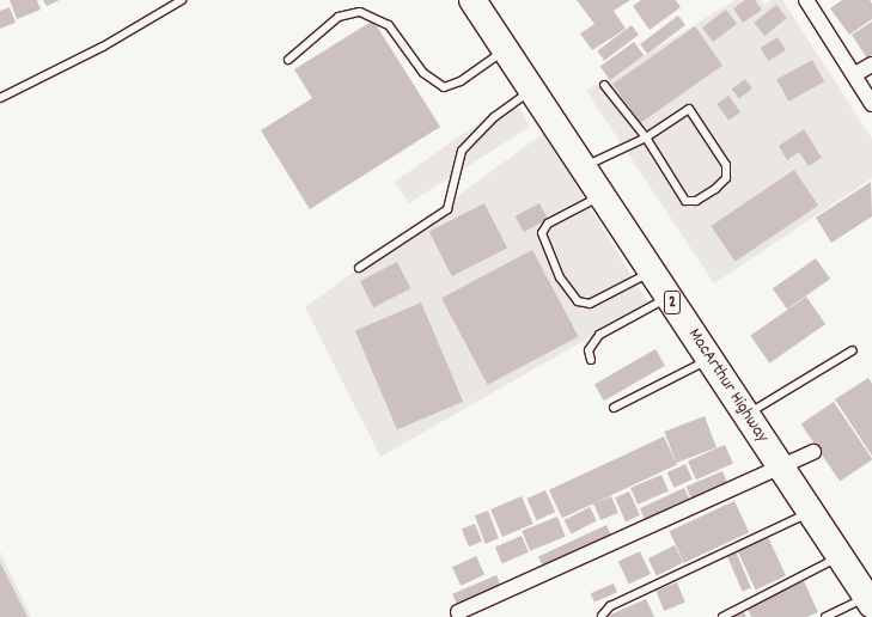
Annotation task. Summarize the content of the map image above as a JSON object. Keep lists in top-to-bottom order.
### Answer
{
  "streets": {
    "highway": ["2", "MacArthur Highway"]
  }
}
